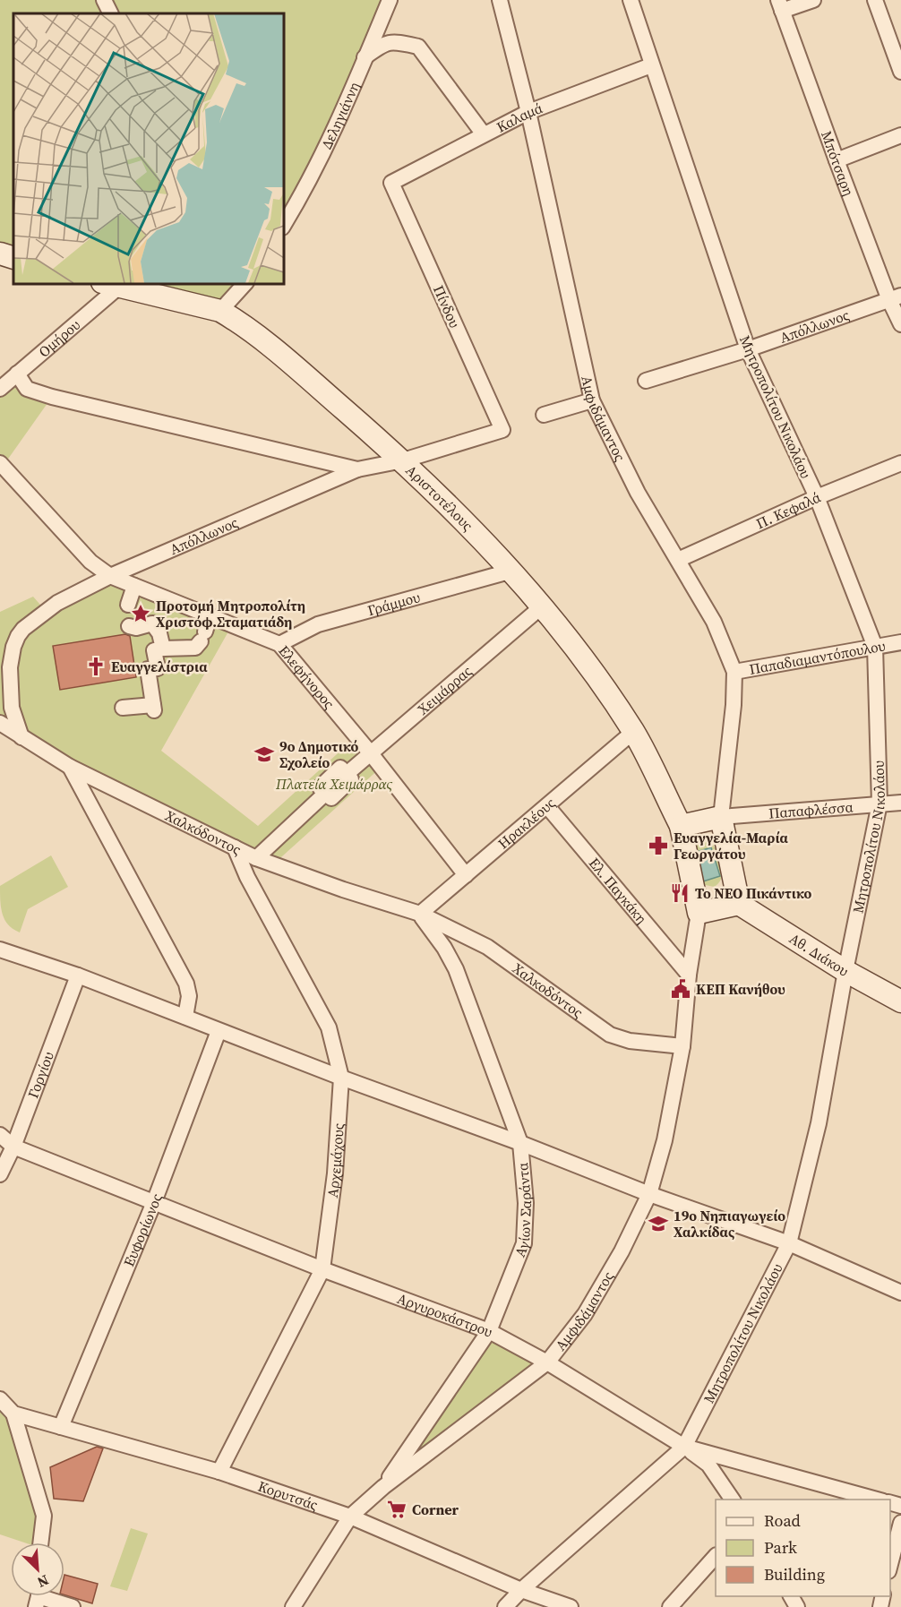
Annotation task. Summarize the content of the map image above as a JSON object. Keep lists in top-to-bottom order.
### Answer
{
  "streets": {
    "street": [
      "Δεληγιάννη",
      "Καλαμά",
      "Μπότσαρη",
      "Πίνδου",
      "Απόλλωνος",
      "Ομήρου",
      "Μητροπολίτου Νικολάου",
      "Αμφιδάμαντος",
      "Αριστοτέλους",
      "Π. Κεφαλά",
      "Γράμμου",
      "Παπαδιαμαντόπουλου",
      "Ελεφήνορος",
      "Χειμάρρας",
      "Παπαφλέσσα",
      "Ηρακλέους",
      "Χαλκόδοντος",
      "Ελ. Παγκάκη",
      "Αθ. Διάκου",
      "Χαλκοδόντος",
      "Γοργίου",
      "Αρχεμάχους",
      "Αγίων Σαράντα",
      "Ευφορίωνος",
      "Αργυροκάστρου",
      "Κορυτσάς"
    ]
  },
  "crossings": [
    ["Καλαμά", "Πίνδου"],
    ["Καλαμά", "Μητροπολίτου Νικολάου"],
    ["Καλαμά", "Αμφιδάμαντος"],
    ["Μπότσαρη", "Απόλλωνος"],
    ["Πίνδου", "Απόλλωνος"],
    ["Απόλλωνος", "Μητροπολίτου Νικολάου"],
    ["Απόλλωνος", "Αριστοτέλους"],
    ["Απόλλωνος", "Ελεφήνορος"],
    ["Απόλλωνος", "Χαλκόδοντος"],
    ["Ομήρου", "Αριστοτέλους"],
    ["Μητροπολίτου Νικολάου", "Π. Κεφαλά"],
    ["Μητροπολίτου Νικολάου", "Παπαδιαμαντόπουλου"],
    ["Μητροπολίτου Νικολάου", "Παπαφλέσσα"],
    ["Μητροπολίτου Νικολάου", "Αθ. Διάκου"],
    ["Μητροπολίτου Νικολάου", "Αργυροκάστρου"],
    ["Μητροπολίτου Νικολάου", "Κορυτσάς"],
    ["Αμφιδάμαντος", "Αριστοτέλους"],
    ["Αμφιδάμαντος", "Π. Κεφαλά"],
    ["Αμφιδάμαντος", "Παπαδιαμαντόπουλου"],
    ["Αμφιδάμαντος", "Παπαφλέσσα"],
    ["Αμφιδάμαντος", "Ελ. Παγκάκη"],
    ["Αμφιδάμαντος", "Χαλκοδόντος"],
    ["Αμφιδάμαντος", "Αγίων Σαράντα"],
    ["Αμφιδάμαντος", "Αργυροκάστρου"],
    ["Αμφιδάμαντος", "Κορυτσάς"],
    ["Αριστοτέλους", "Γράμμου"],
    ["Αριστοτέλους", "Χειμάρρας"],
    ["Αριστοτέλους", "Ηρακλέους"],
    ["Γράμμου", "Ελεφήνορος"],
    ["Ελεφήνορος", "Χειμάρρας"],
    ["Ελεφήνορος", "Ηρακλέους"],
    ["Χειμάρρας", "Χαλκόδοντος"],
    ["Ηρακλέους", "Χαλκόδοντος"],
    ["Ηρακλέους", "Ελ. Παγκάκη"],
    ["Ηρακλέους", "Χαλκοδόντος"],
    ["Ηρακλέους", "Αγίων Σαράντα"],
    ["Χαλκόδοντος", "Χαλκοδόντος"],
    ["Χαλκόδοντος", "Αρχεμάχους"],
    ["Χαλκόδοντος", "Αγίων Σαράντα"],
    ["Χαλκοδόντος", "Αγίων Σαράντα"],
    ["Γοργίου", "Αργυροκάστρου"],
    ["Αρχεμάχους", "Αργυροκάστρου"],
    ["Αρχεμάχους", "Κορυτσάς"],
    ["Αγίων Σαράντα", "Αργυροκάστρου"],
    ["Ευφορίωνος", "Αργυροκάστρου"],
    ["Ευφορίωνος", "Κορυτσάς"]
  ],
  "parks": ["Πλατεία Χειμάρρας"],
  "places": {
    "place": ["Προτομή Μητροπολίτη Χριστόφ.Σταματιάδη"],
    "church": ["Ευαγγελίστρια"],
    "school or university": ["9ο Δημοτικό Σχολείο", "19ο Νηπιαγωγείο Χαλκίδας"],
    "pharmacy": ["Ευαγγελία-Μαρία Γεωργάτου"],
    "restaurant": ["Το ΝΕΟ Πικάντικο"],
    "public building": ["ΚΕΠ Κανήθου"],
    "supermarket": ["Corner"]
  },
  "legend": ["Road", "Park", "Building"],
  "north": "bottom right"
}
